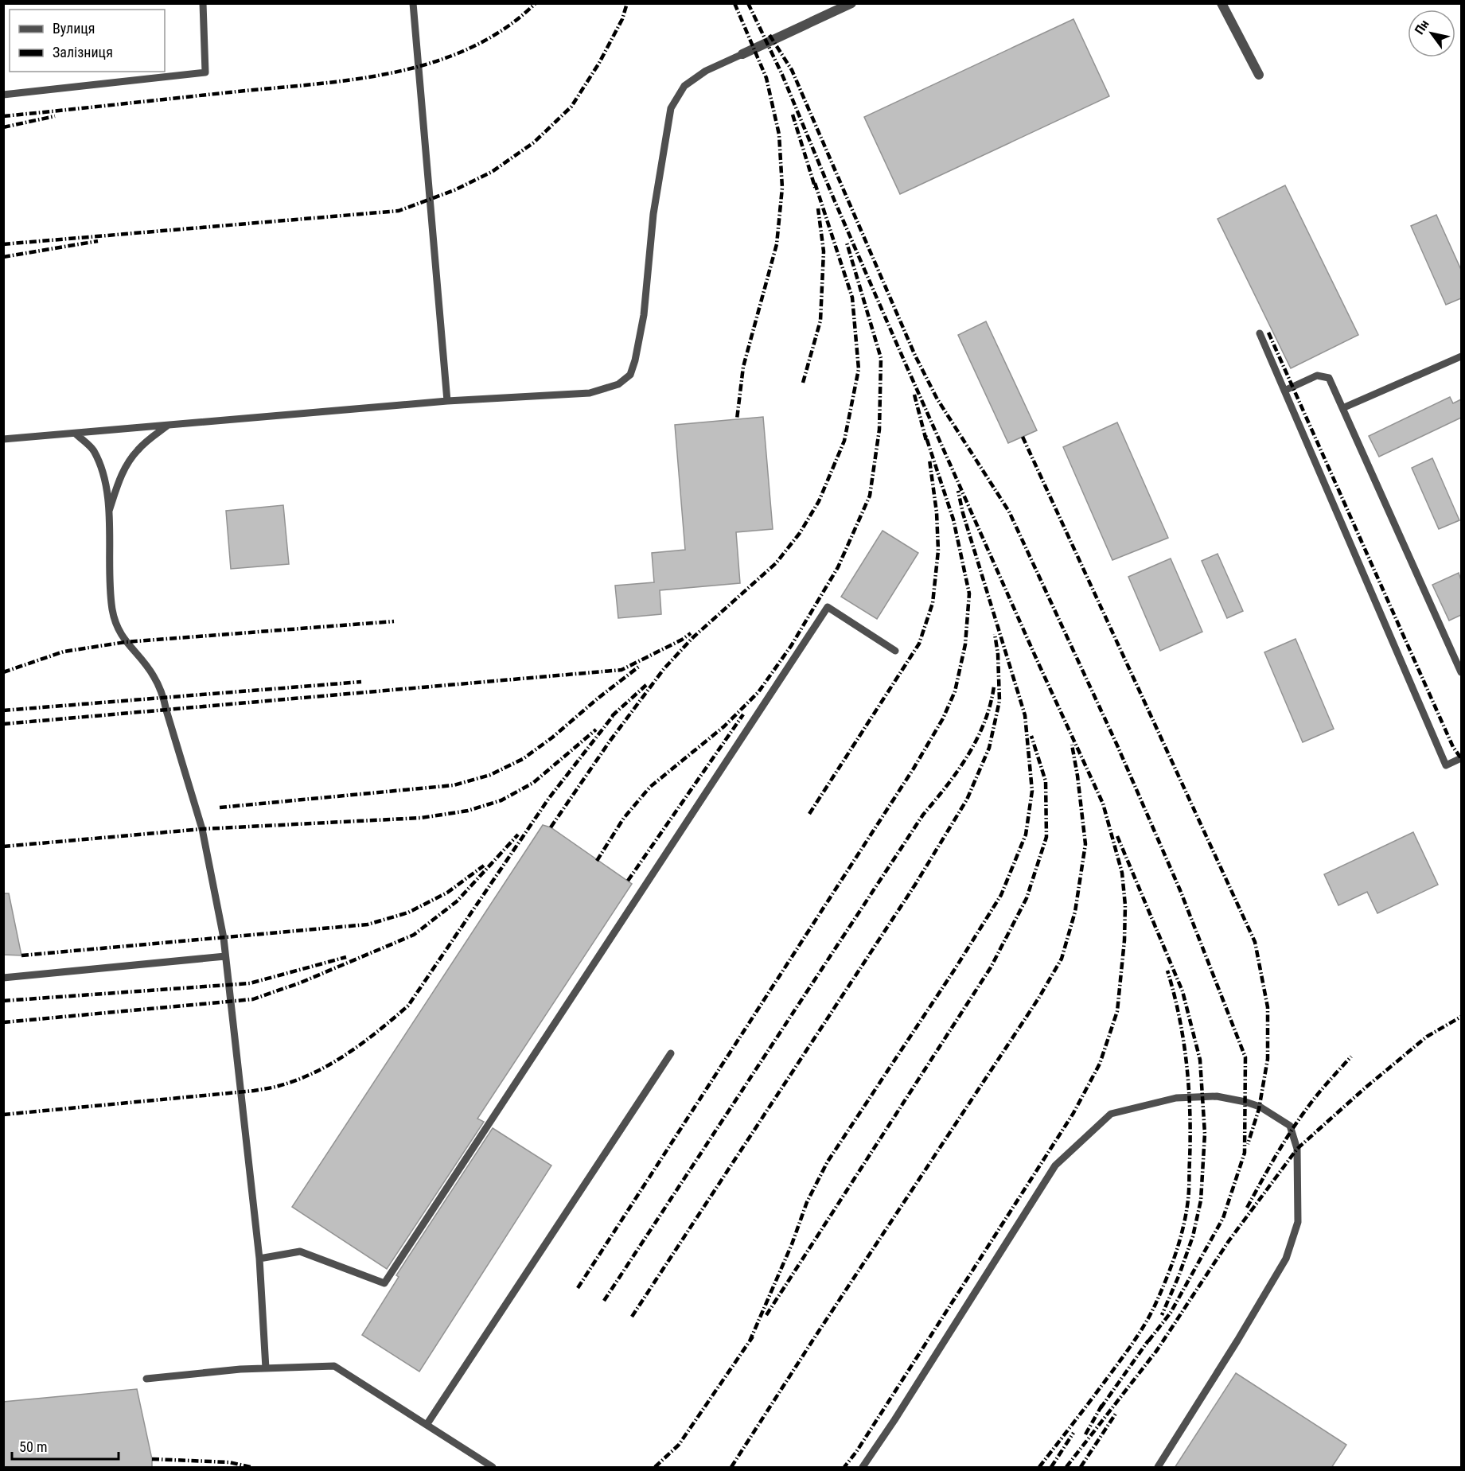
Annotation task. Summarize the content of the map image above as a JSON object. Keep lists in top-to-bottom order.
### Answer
{
  "legend": ["Вулиця", "Залізниця"],
  "scale_bar": "50 m",
  "north": "top left"
}
